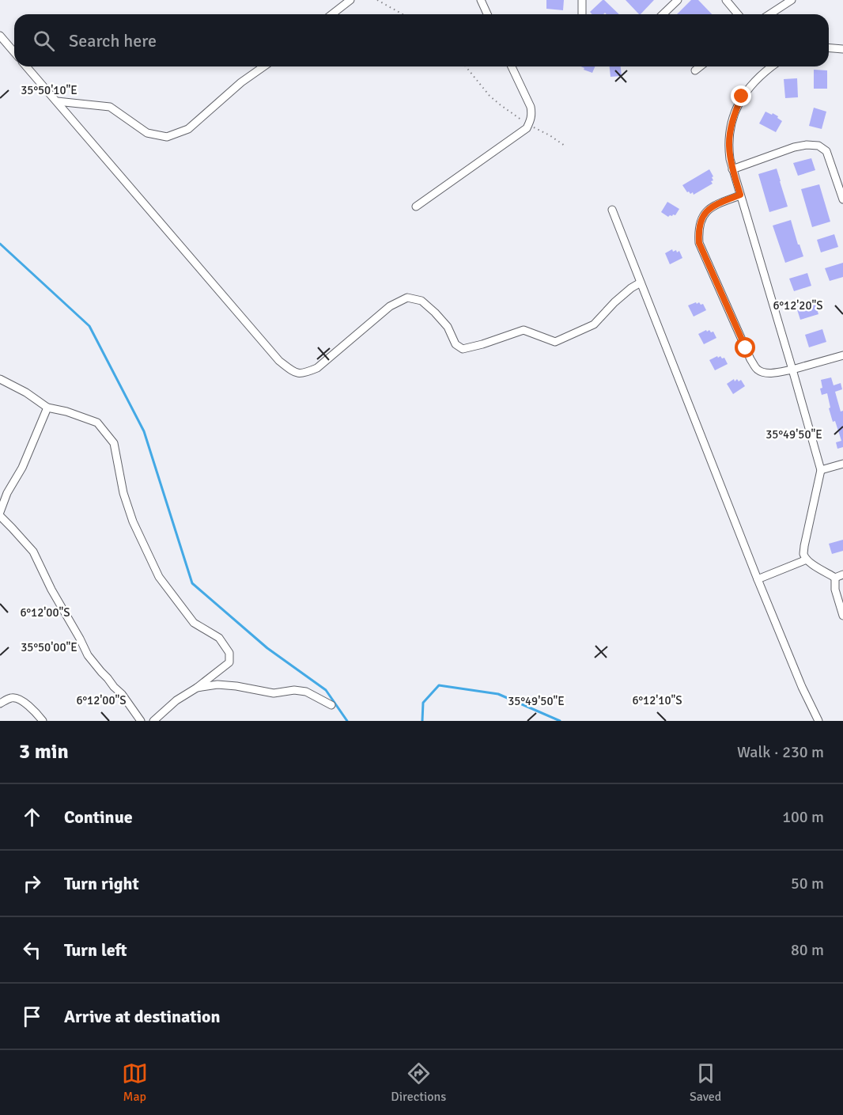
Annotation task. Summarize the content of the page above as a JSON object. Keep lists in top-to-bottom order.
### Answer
{
  "page": {
    "search": "Search here",
    "heading": ["3 min", "Walk · 230 m"],
    "list": [
      ["Continue", "100 m"],
      ["Turn right", "50 m"],
      ["Turn left", "80 m"],
      "Arrive at destination"
    ],
    "nav": ["Map", "Directions", "Saved"]
  },
  "coordinates": [
    "35°50'10\"E",
    "6°12'20\"S",
    "35°49'50\"E",
    "6°12'00\"S",
    "35°50'00\"E",
    "6°12'10\"S"
  ]
}
